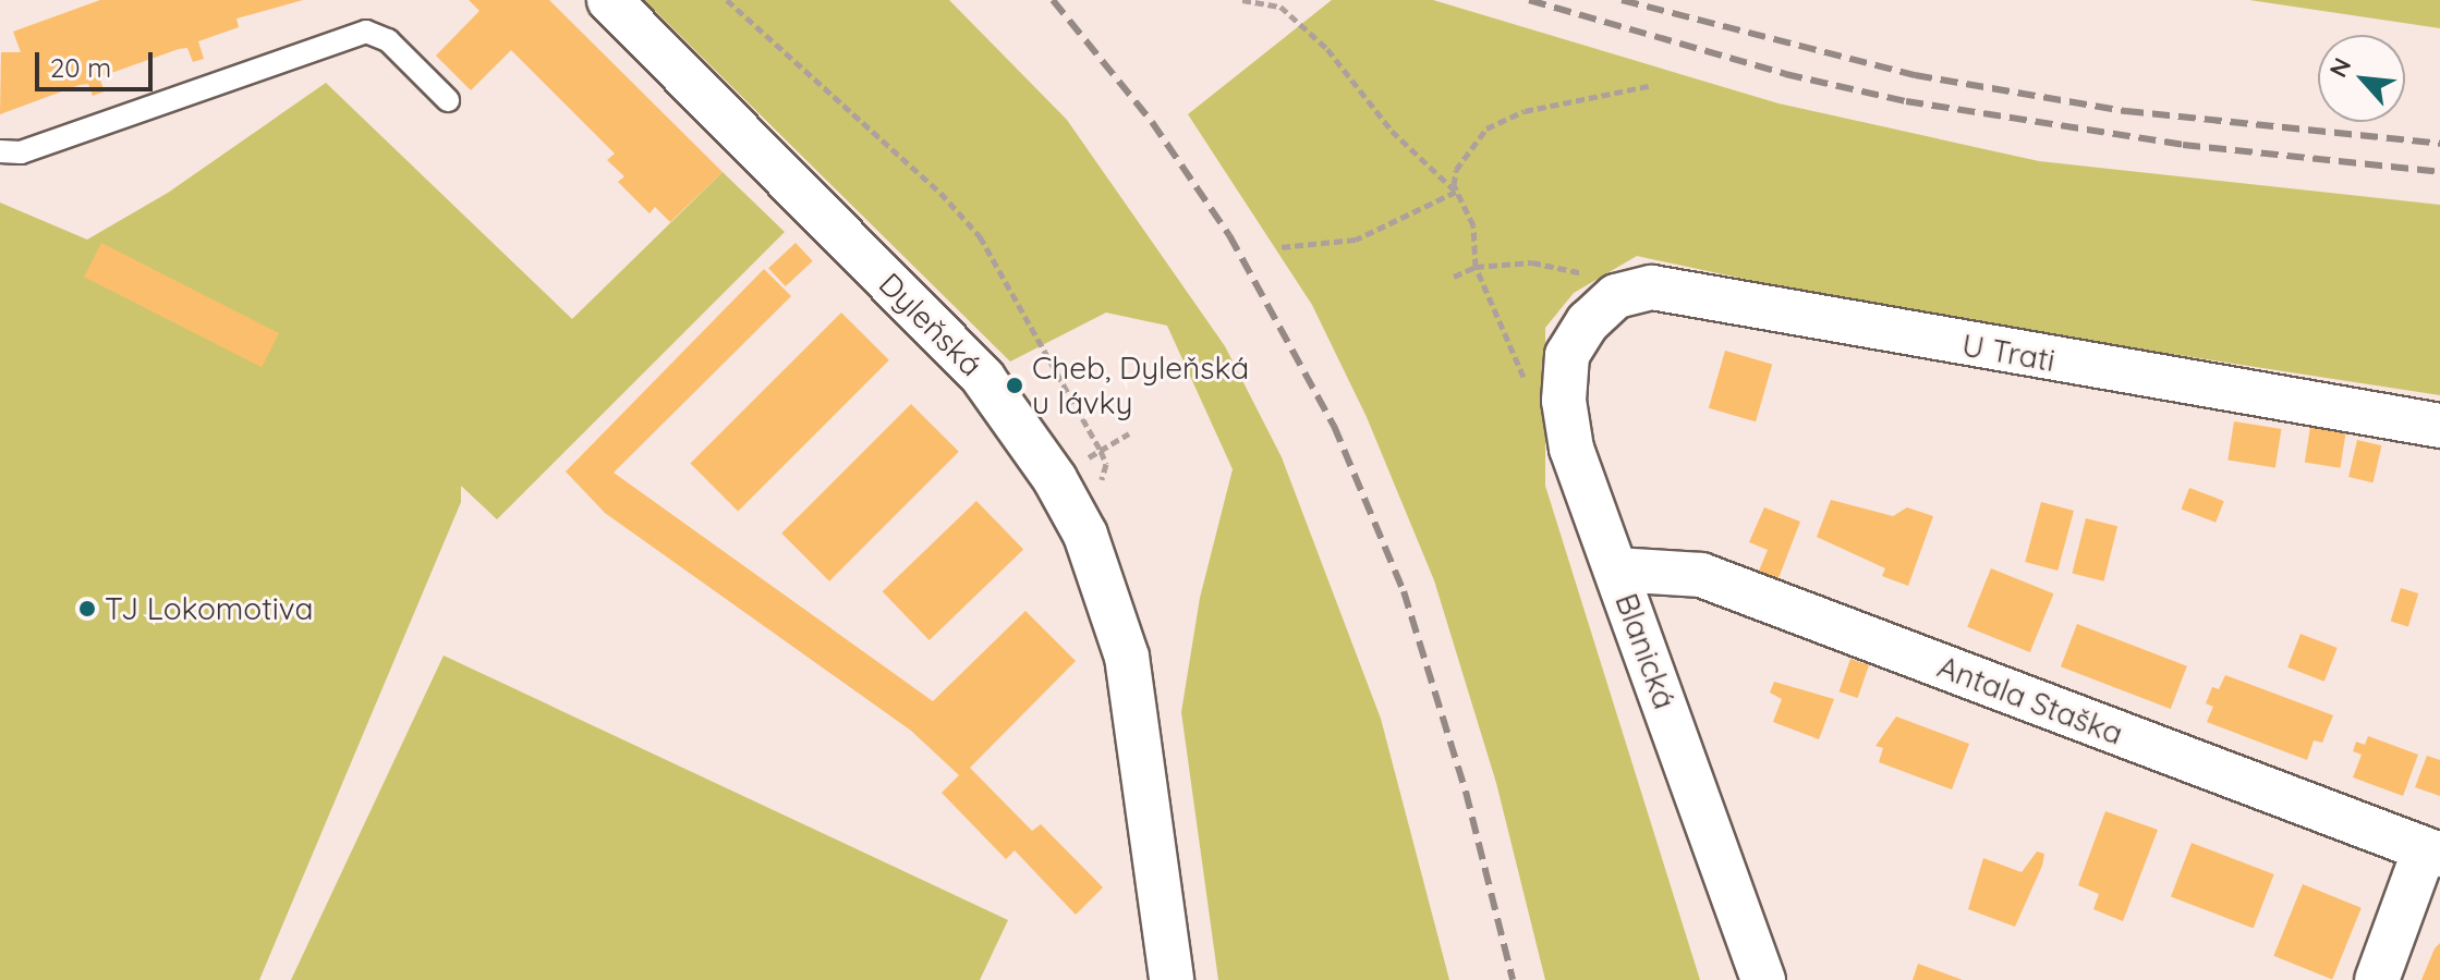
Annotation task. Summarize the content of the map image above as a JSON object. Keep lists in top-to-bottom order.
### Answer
{
  "streets": {
    "street": [
      "Dyleňská",
      "U Trati",
      "Blanická",
      "Antala Staška"
    ]
  },
  "crossings": [
    ["U Trati", "Blanická"],
    ["Blanická", "Antala Staška"]
  ],
  "places": ["Cheb, Dyleňská u lávky", "TJ Lokomotiva"],
  "scale_bar": "20 m",
  "north": "top left"
}
